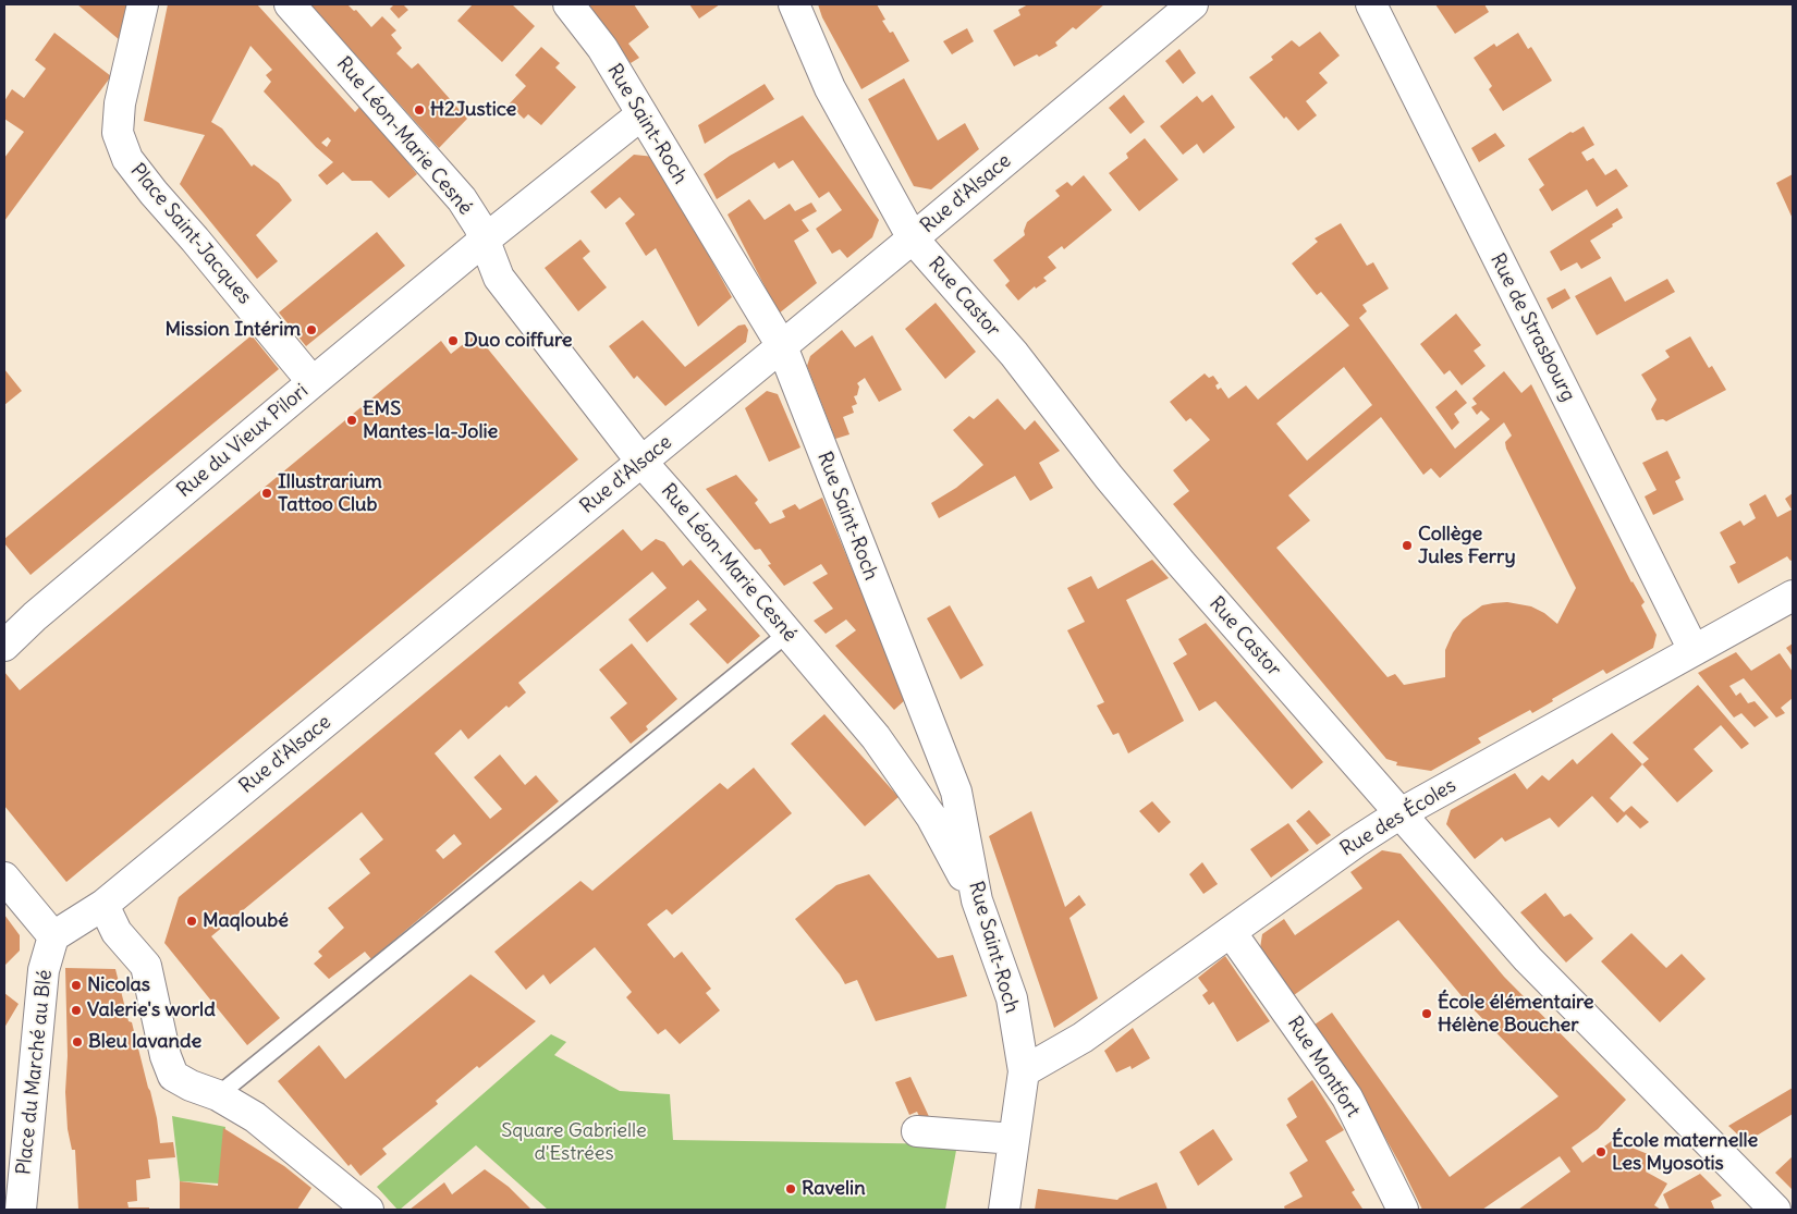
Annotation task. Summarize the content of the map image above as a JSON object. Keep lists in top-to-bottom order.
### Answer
{
  "streets": {
    "street": [
      "Rue Saint-Roch",
      "Rue Léon-Marie Cesné",
      "Rue d'Alsace",
      "Place Saint-Jacques",
      "Rue Castor",
      "Rue de Strasbourg",
      "Rue du Vieux Pilori",
      "Rue des Écoles",
      "Rue Montfort",
      "Place du Marché au Blé"
    ]
  },
  "crossings": [
    ["Rue Saint-Roch", "Rue Léon-Marie Cesné"],
    ["Rue Saint-Roch", "Rue d'Alsace"],
    ["Rue Saint-Roch", "Rue du Vieux Pilori"],
    ["Rue Saint-Roch", "Rue des Écoles"],
    ["Rue Léon-Marie Cesné", "Rue d'Alsace"],
    ["Rue Léon-Marie Cesné", "Rue du Vieux Pilori"],
    ["Rue d'Alsace", "Rue Castor"],
    ["Rue d'Alsace", "Place du Marché au Blé"],
    ["Place Saint-Jacques", "Rue du Vieux Pilori"],
    ["Rue Castor", "Rue des Écoles"],
    ["Rue de Strasbourg", "Rue des Écoles"],
    ["Rue des Écoles", "Rue Montfort"]
  ],
  "parks": ["Square Gabrielle d'Estrées"],
  "places": [
    "H2Justice",
    "Mission Intérim",
    "Duo coiffure",
    "EMS Mantes-la-Jolie",
    "Illustrarium Tattoo Club",
    "Collège Jules Ferry",
    "Maqloubé",
    "Nicolas",
    "Valerie's world",
    "École élémentaire Hélène Boucher",
    "Bleu lavande",
    "École maternelle Les Myosotis",
    "Ravelin"
  ]
}
